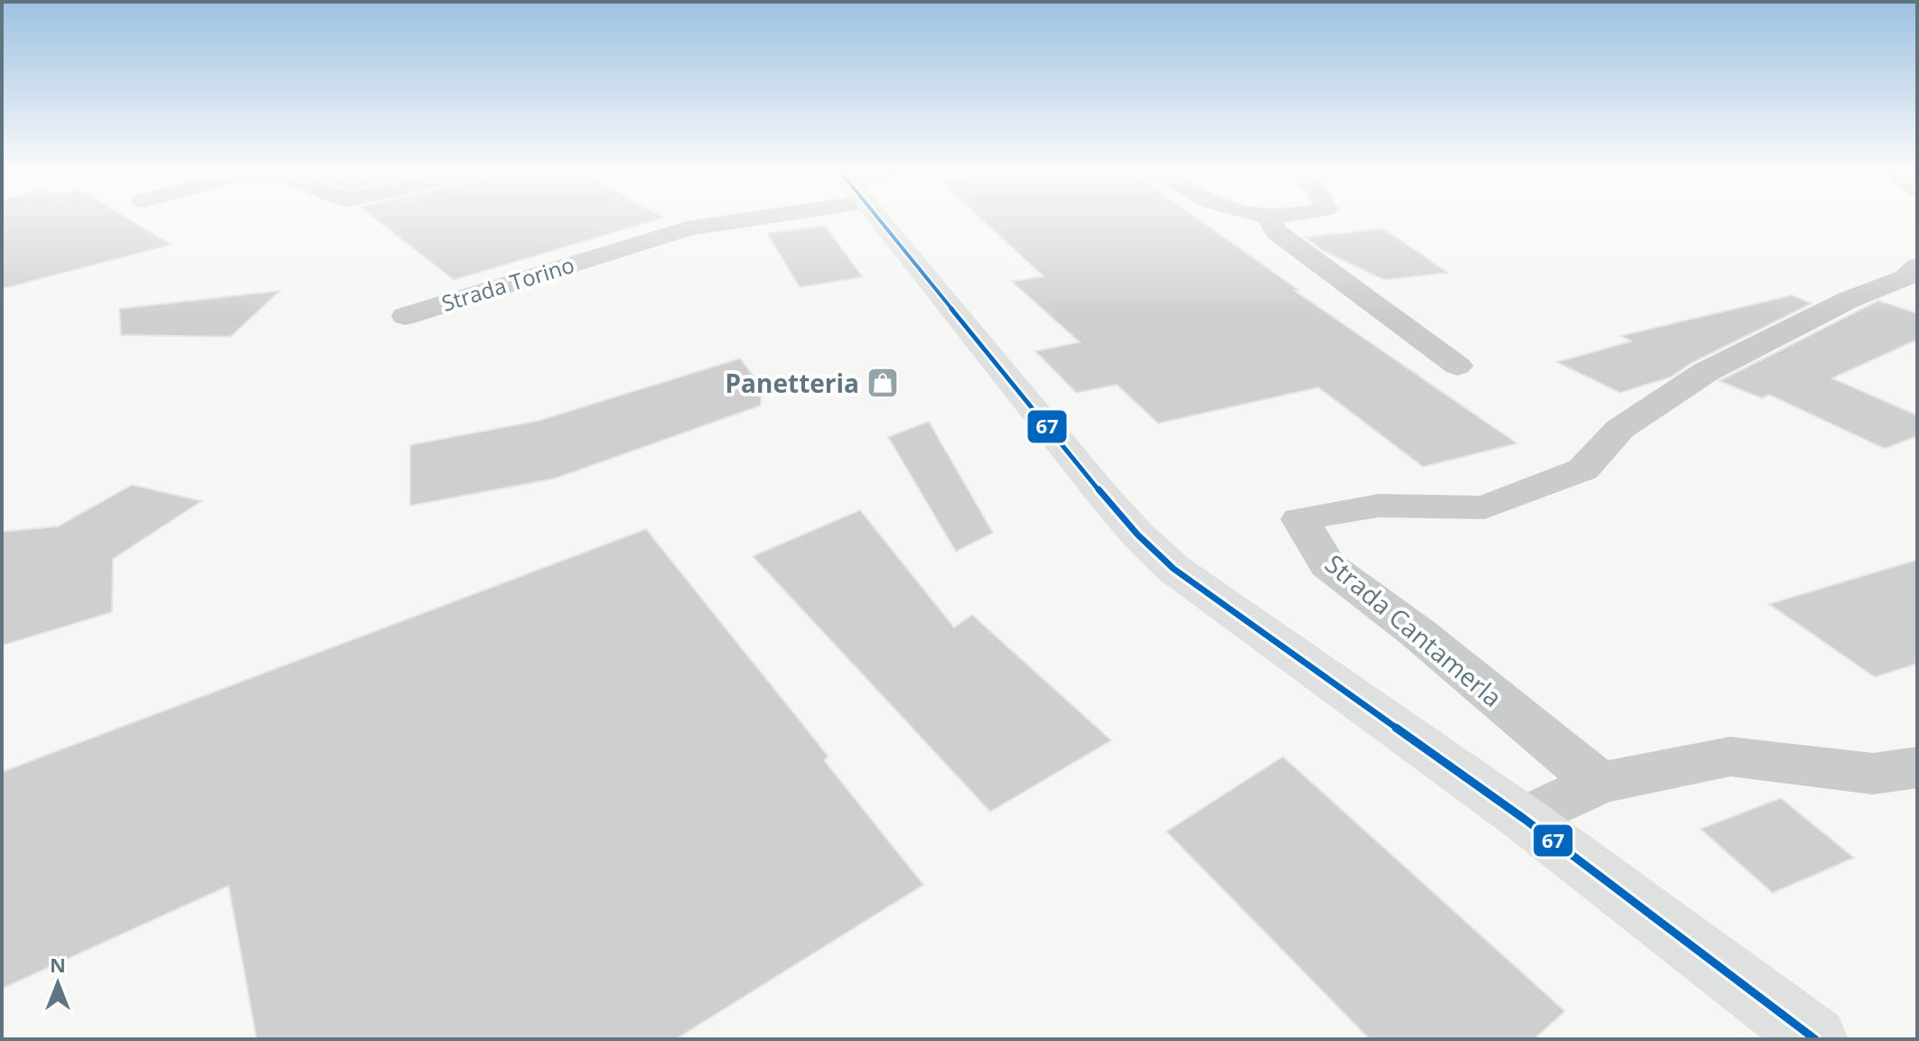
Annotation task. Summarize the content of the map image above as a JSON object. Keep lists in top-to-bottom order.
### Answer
{
  "streets": {
    "main road": ["Strada Torino"],
    "street": ["Strada Cantamerla"]
  },
  "places": {
    "shop": ["Panetteria"]
  },
  "lines": ["transit line 67"],
  "north": "top"
}
